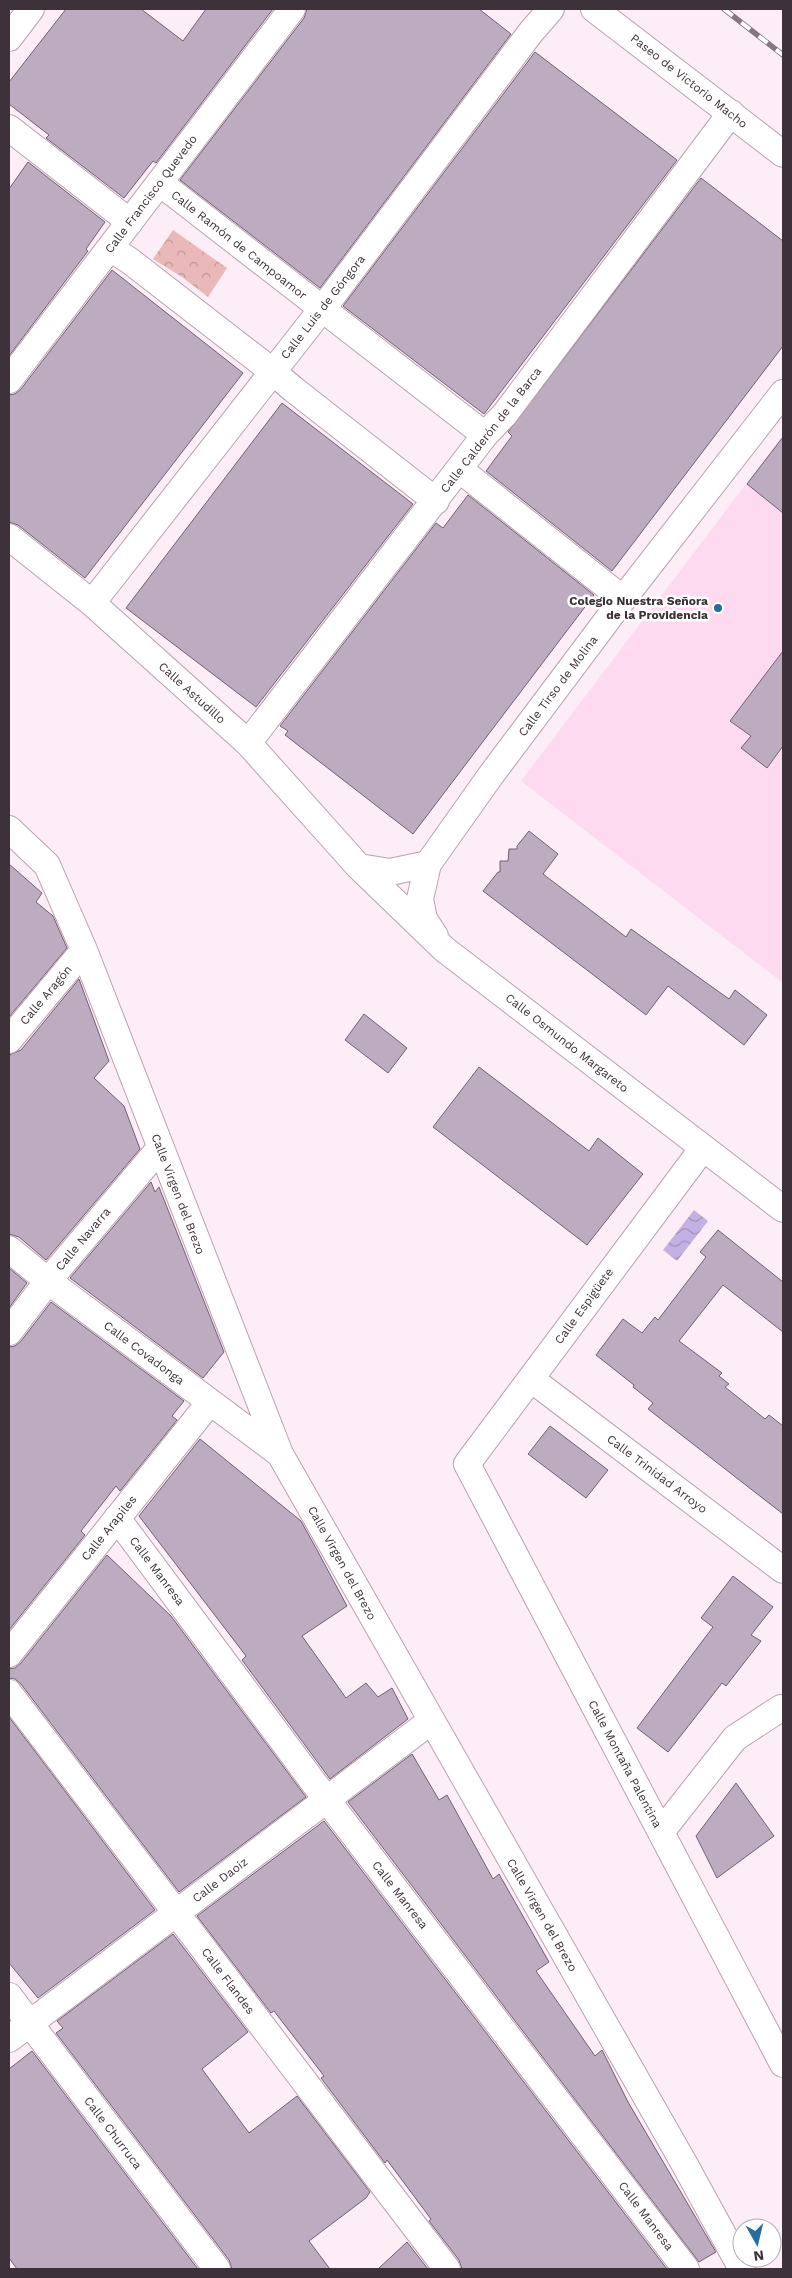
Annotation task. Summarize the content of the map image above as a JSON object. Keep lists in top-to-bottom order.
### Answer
{
  "streets": {
    "street": [
      "Paseo de Victorio Macho",
      "Calle Francisco Quevedo",
      "Calle Ramón de Campoamor",
      "Calle Luis de Góngora",
      "Calle Calderón de la Barca",
      "Calle Tirso de Molina",
      "Calle Astudillo",
      "Calle Aragón",
      "Calle Osmundo Margareto",
      "Calle Virgen del Brezo",
      "Calle Navarra",
      "Calle Espigüete",
      "Calle Covadonga",
      "Calle Trinidad Arroyo",
      "Calle Arapiles",
      "Calle Manresa",
      "Calle Montaña Palentina",
      "Calle Daoiz",
      "Calle Flandes",
      "Calle Churruca"
    ]
  },
  "crossings": [
    ["Paseo de Victorio Macho", "Calle Calderón de la Barca"],
    ["Calle Francisco Quevedo", "Calle Ramón de Campoamor"],
    ["Calle Ramón de Campoamor", "Calle Luis de Góngora"],
    ["Calle Ramón de Campoamor", "Calle Calderón de la Barca"],
    ["Calle Luis de Góngora", "Calle Astudillo"],
    ["Calle Calderón de la Barca", "Calle Astudillo"],
    ["Calle Tirso de Molina", "Calle Osmundo Margareto"],
    ["Calle Astudillo", "Calle Osmundo Margareto"],
    ["Calle Aragón", "Calle Virgen del Brezo"],
    ["Calle Osmundo Margareto", "Calle Espigüete"],
    ["Calle Virgen del Brezo", "Calle Navarra"],
    ["Calle Virgen del Brezo", "Calle Covadonga"],
    ["Calle Virgen del Brezo", "Calle Daoiz"],
    ["Calle Navarra", "Calle Covadonga"],
    ["Calle Espigüete", "Calle Trinidad Arroyo"],
    ["Calle Espigüete", "Calle Montaña Palentina"],
    ["Calle Covadonga", "Calle Arapiles"],
    ["Calle Arapiles", "Calle Manresa"],
    ["Calle Manresa", "Calle Daoiz"],
    ["Calle Daoiz", "Calle Flandes"],
    ["Calle Daoiz", "Calle Churruca"]
  ],
  "places": ["Colegio Nuestra Señora de la Providencia"],
  "north": "bottom"
}
